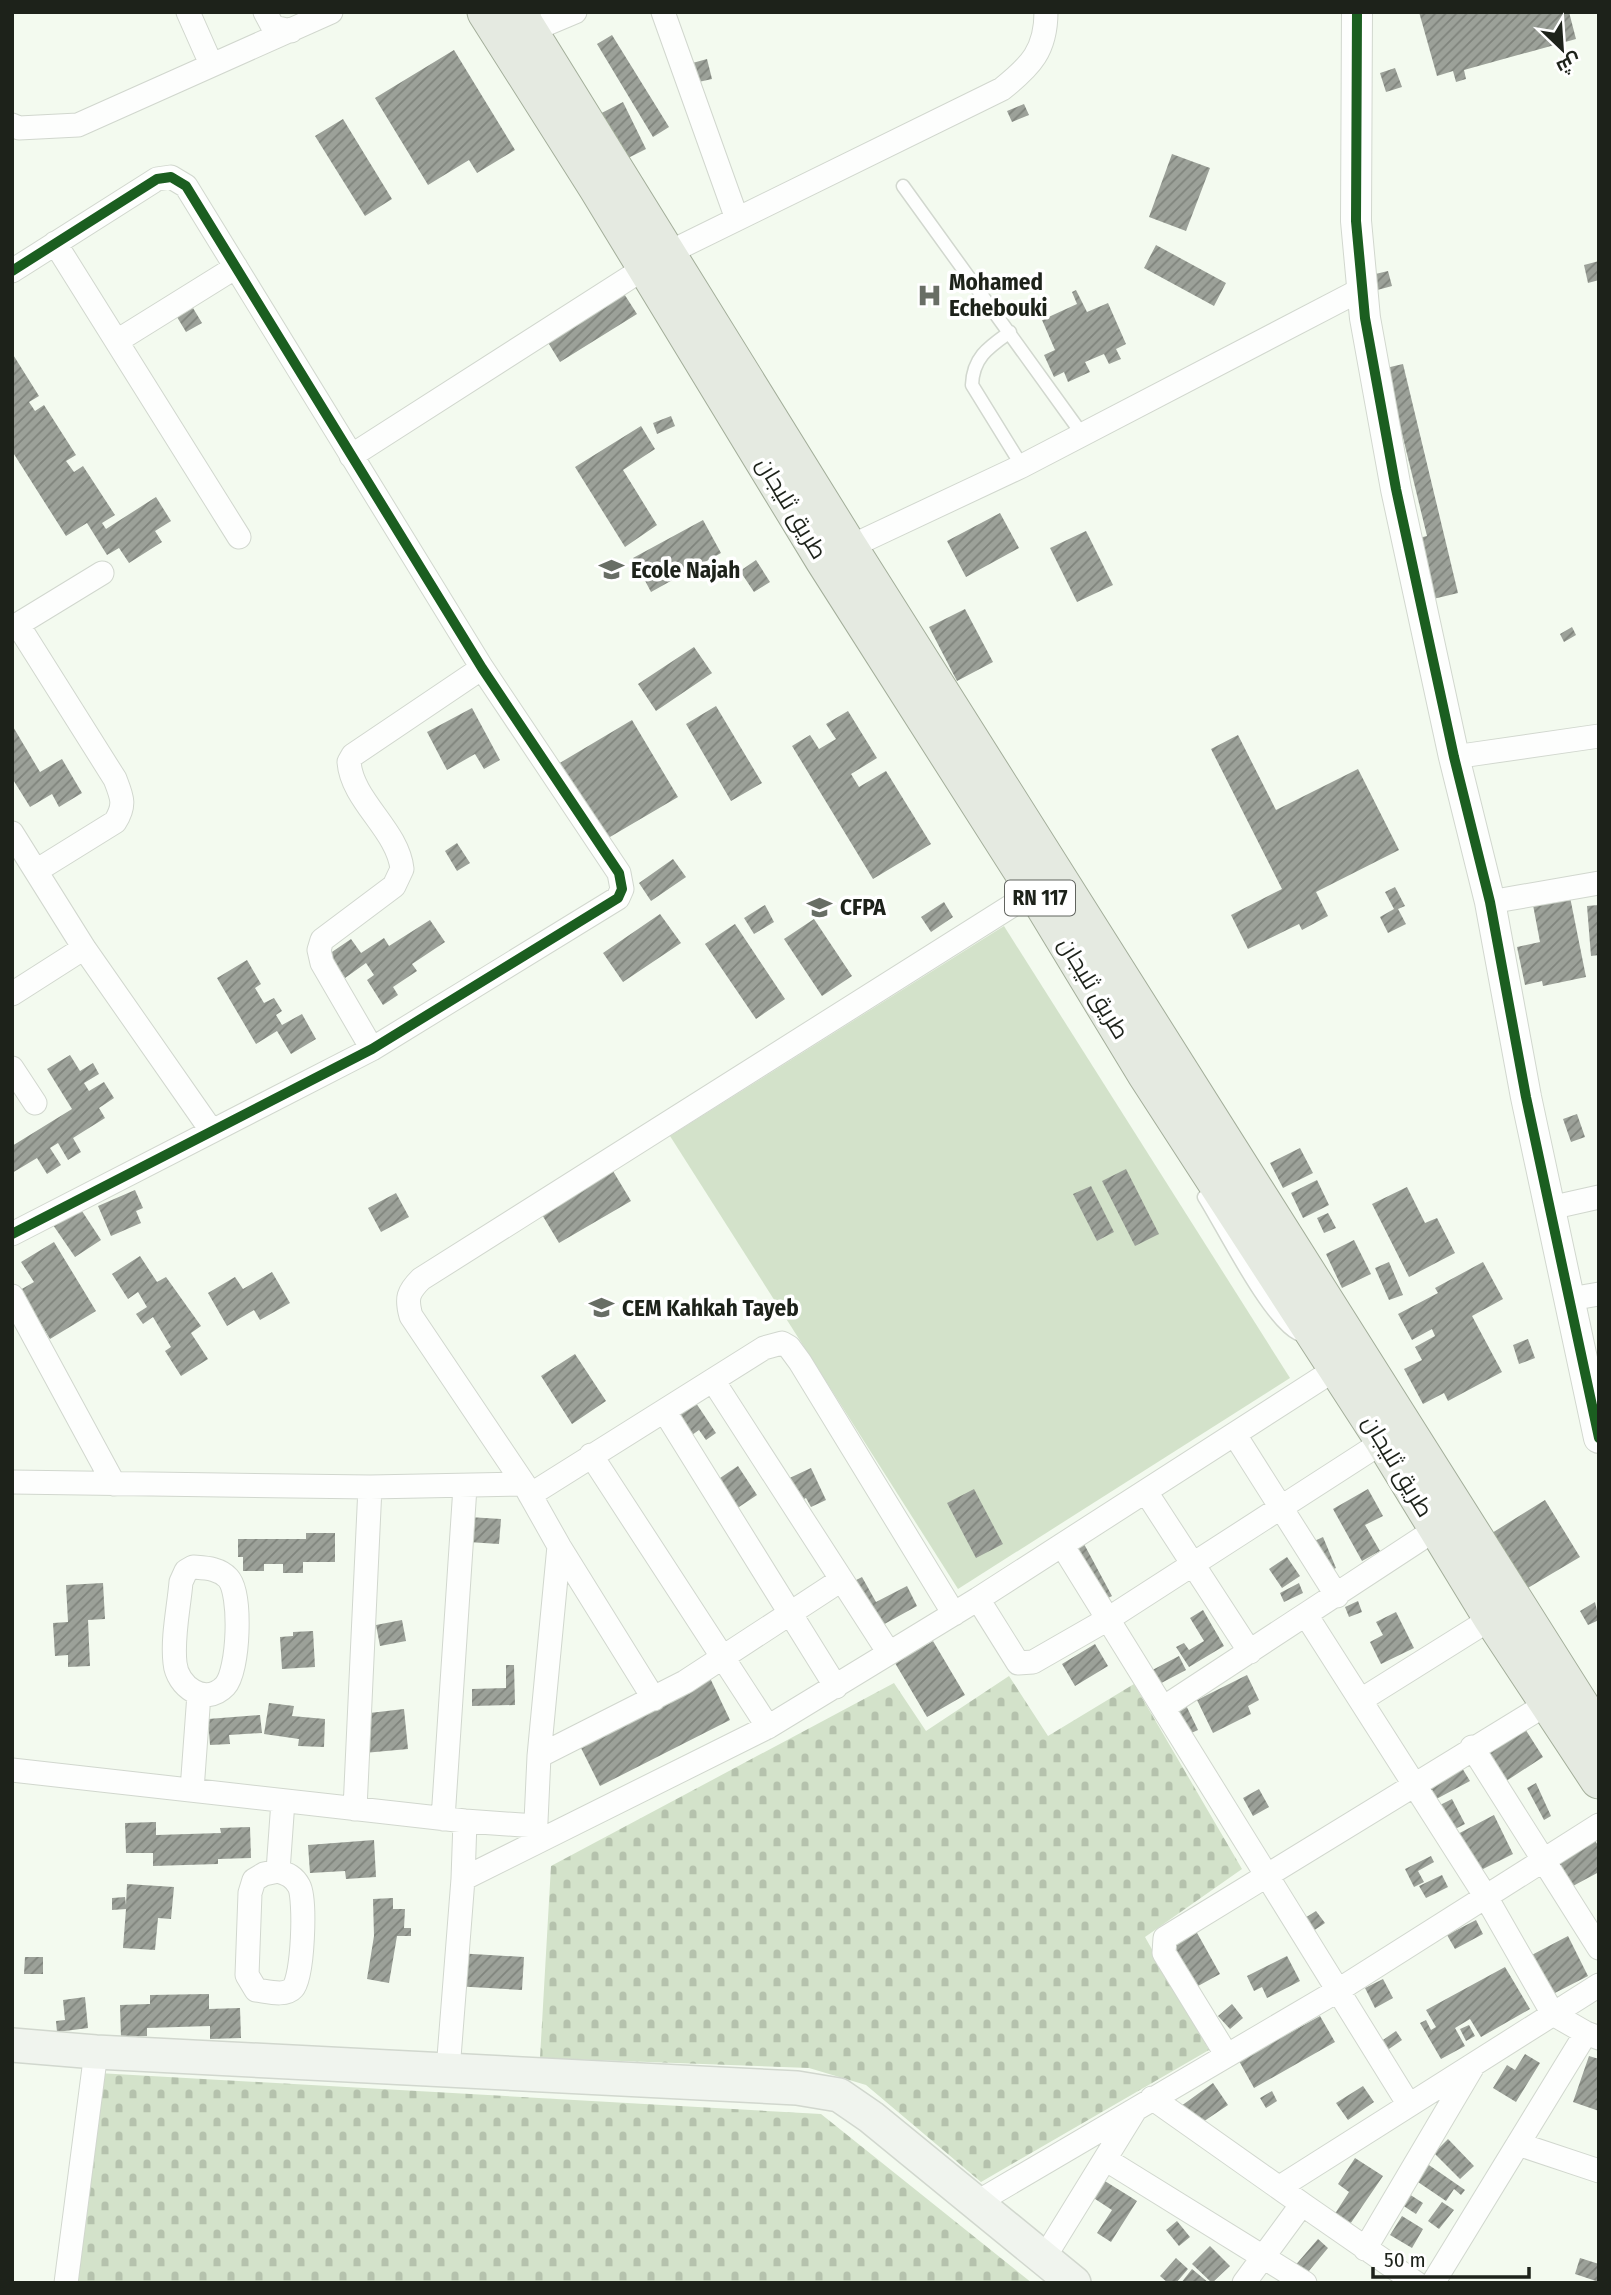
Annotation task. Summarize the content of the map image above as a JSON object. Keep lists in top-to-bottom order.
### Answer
{
  "streets": {
    "main road": ["طريق ثليجان", "RN 117"]
  },
  "places": {
    "hospital": ["Mohamed Echebouki"],
    "school or university": ["Ecole Najah", "CFPA", "CEM Kahkah Tayeb"]
  },
  "scale_bar": "50 m",
  "north": "bottom right"
}
